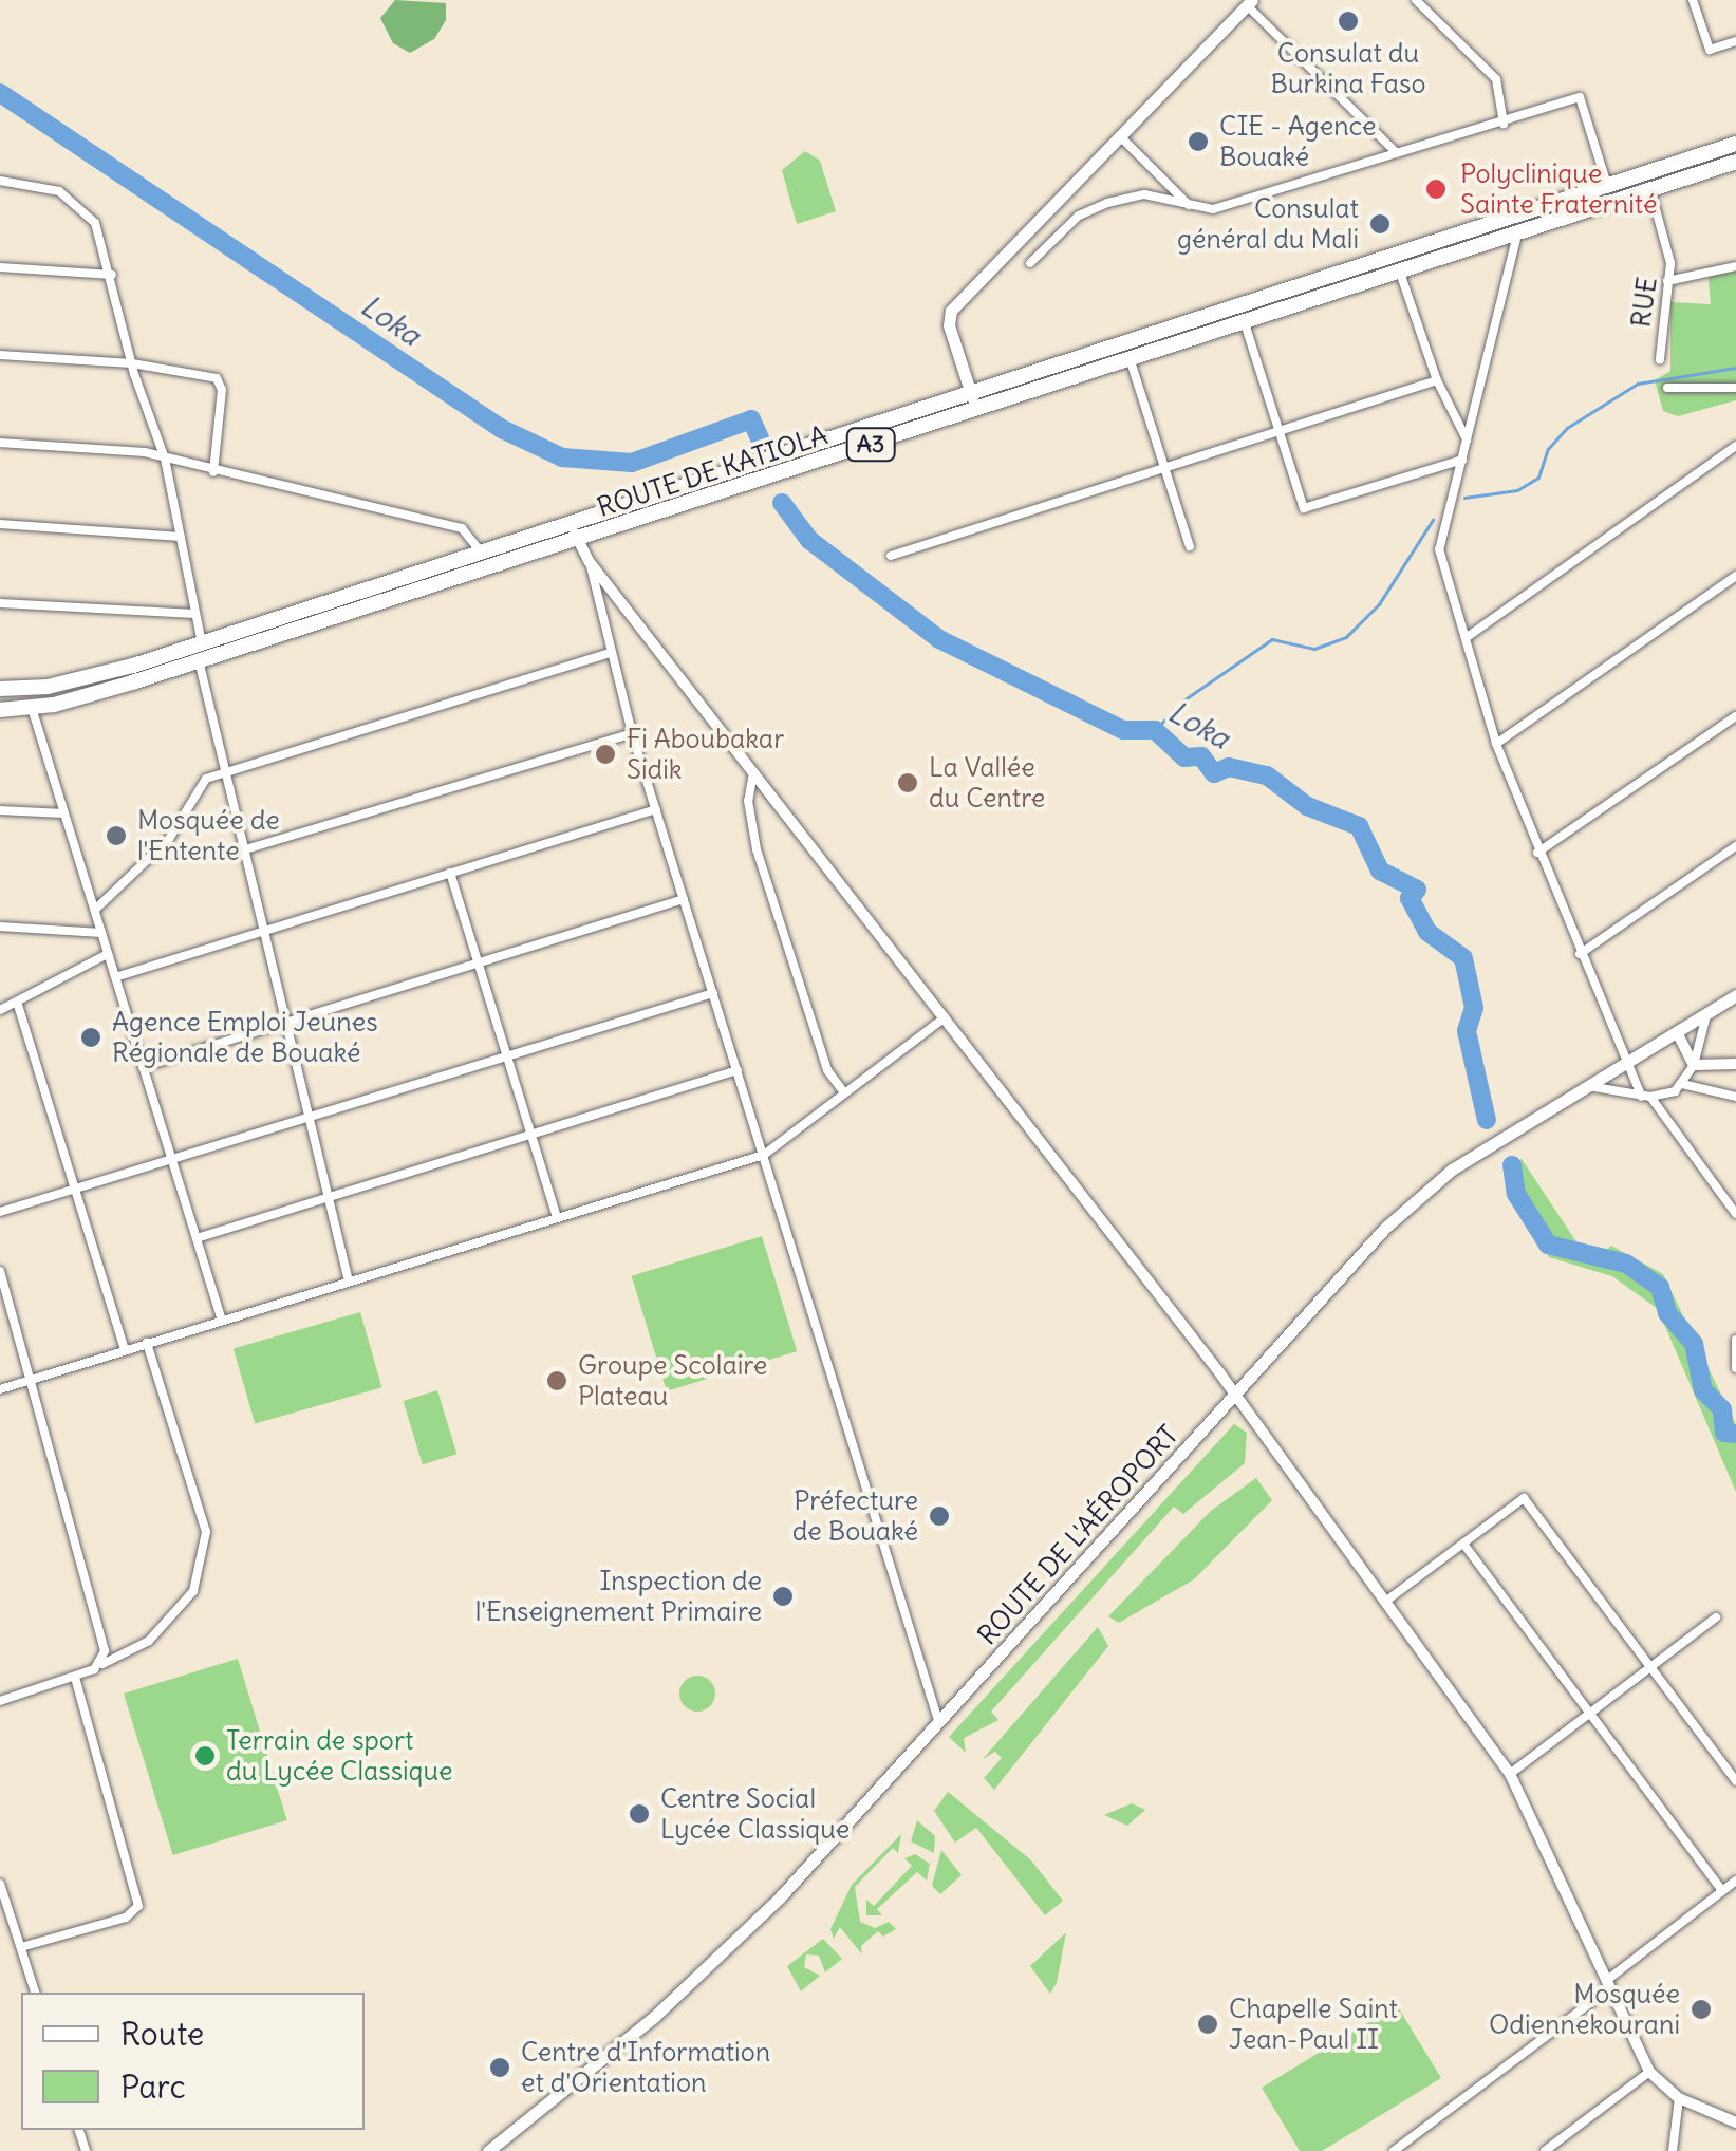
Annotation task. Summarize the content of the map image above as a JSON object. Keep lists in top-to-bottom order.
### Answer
{
  "streets": {
    "highway": ["A3", "ROUTE DE KATIOLA"],
    "main road": ["ROUTE DE L'AÉROPORT"],
    "street": ["RUE"]
  },
  "crossings": [
    ["RUE", "ROUTE DE KATIOLA"]
  ],
  "water": ["Loka"],
  "places": [
    "Consulat du Burkina Faso",
    "CIE - Agence Bouaké",
    "Polyclinique Sainte Fraternité",
    "Consulat général du Mali",
    "Fi Aboubakar Sidik",
    "La Vallée du Centre",
    "Mosquée de l'Entente",
    "Agence Emploi Jeunes Régionale de Bouaké",
    "Groupe Scolaire Plateau",
    "Préfecture de Bouaké",
    "Inspection de l'Enseignement Primaire",
    "Terrain de sport du Lycée Classique",
    "Centre Social Lycée Classique",
    "Mosquée Odiennekourani",
    "Chapelle Saint Jean-Paul II",
    "Centre d'Information et d'Orientation"
  ],
  "legend": ["Route", "Parc"]
}
